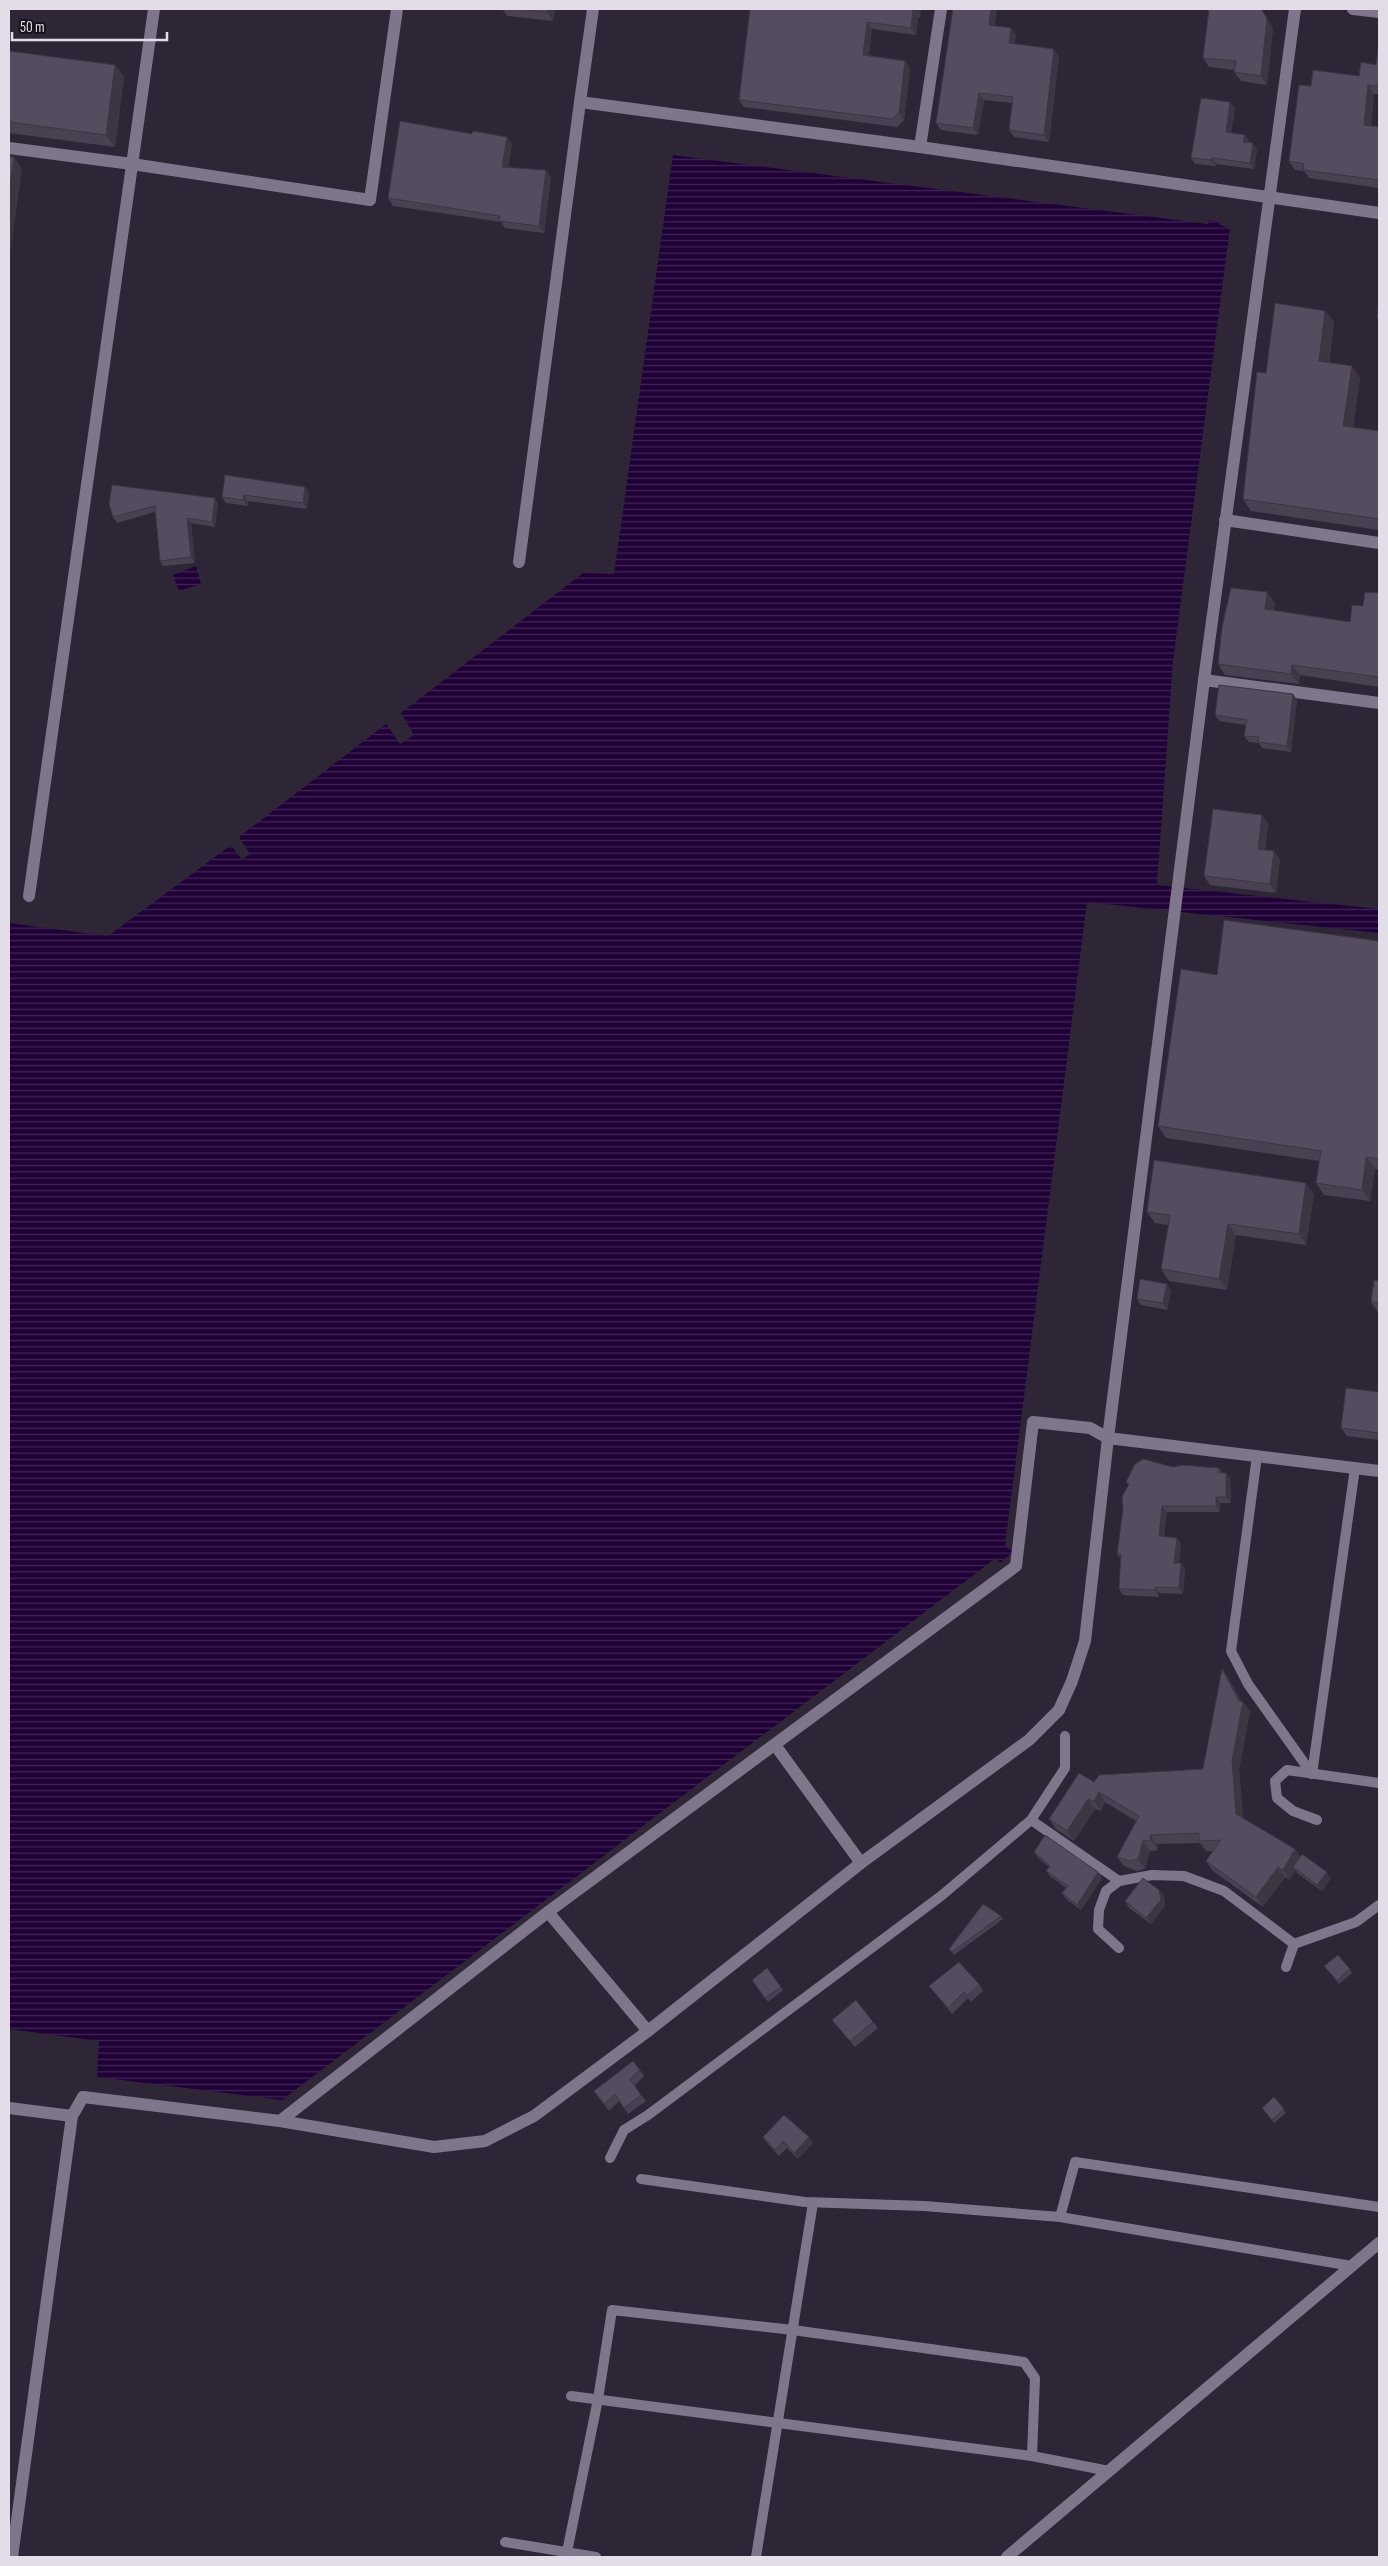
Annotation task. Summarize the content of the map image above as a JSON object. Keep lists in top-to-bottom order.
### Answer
{
  "scale_bar": "50 m"
}
